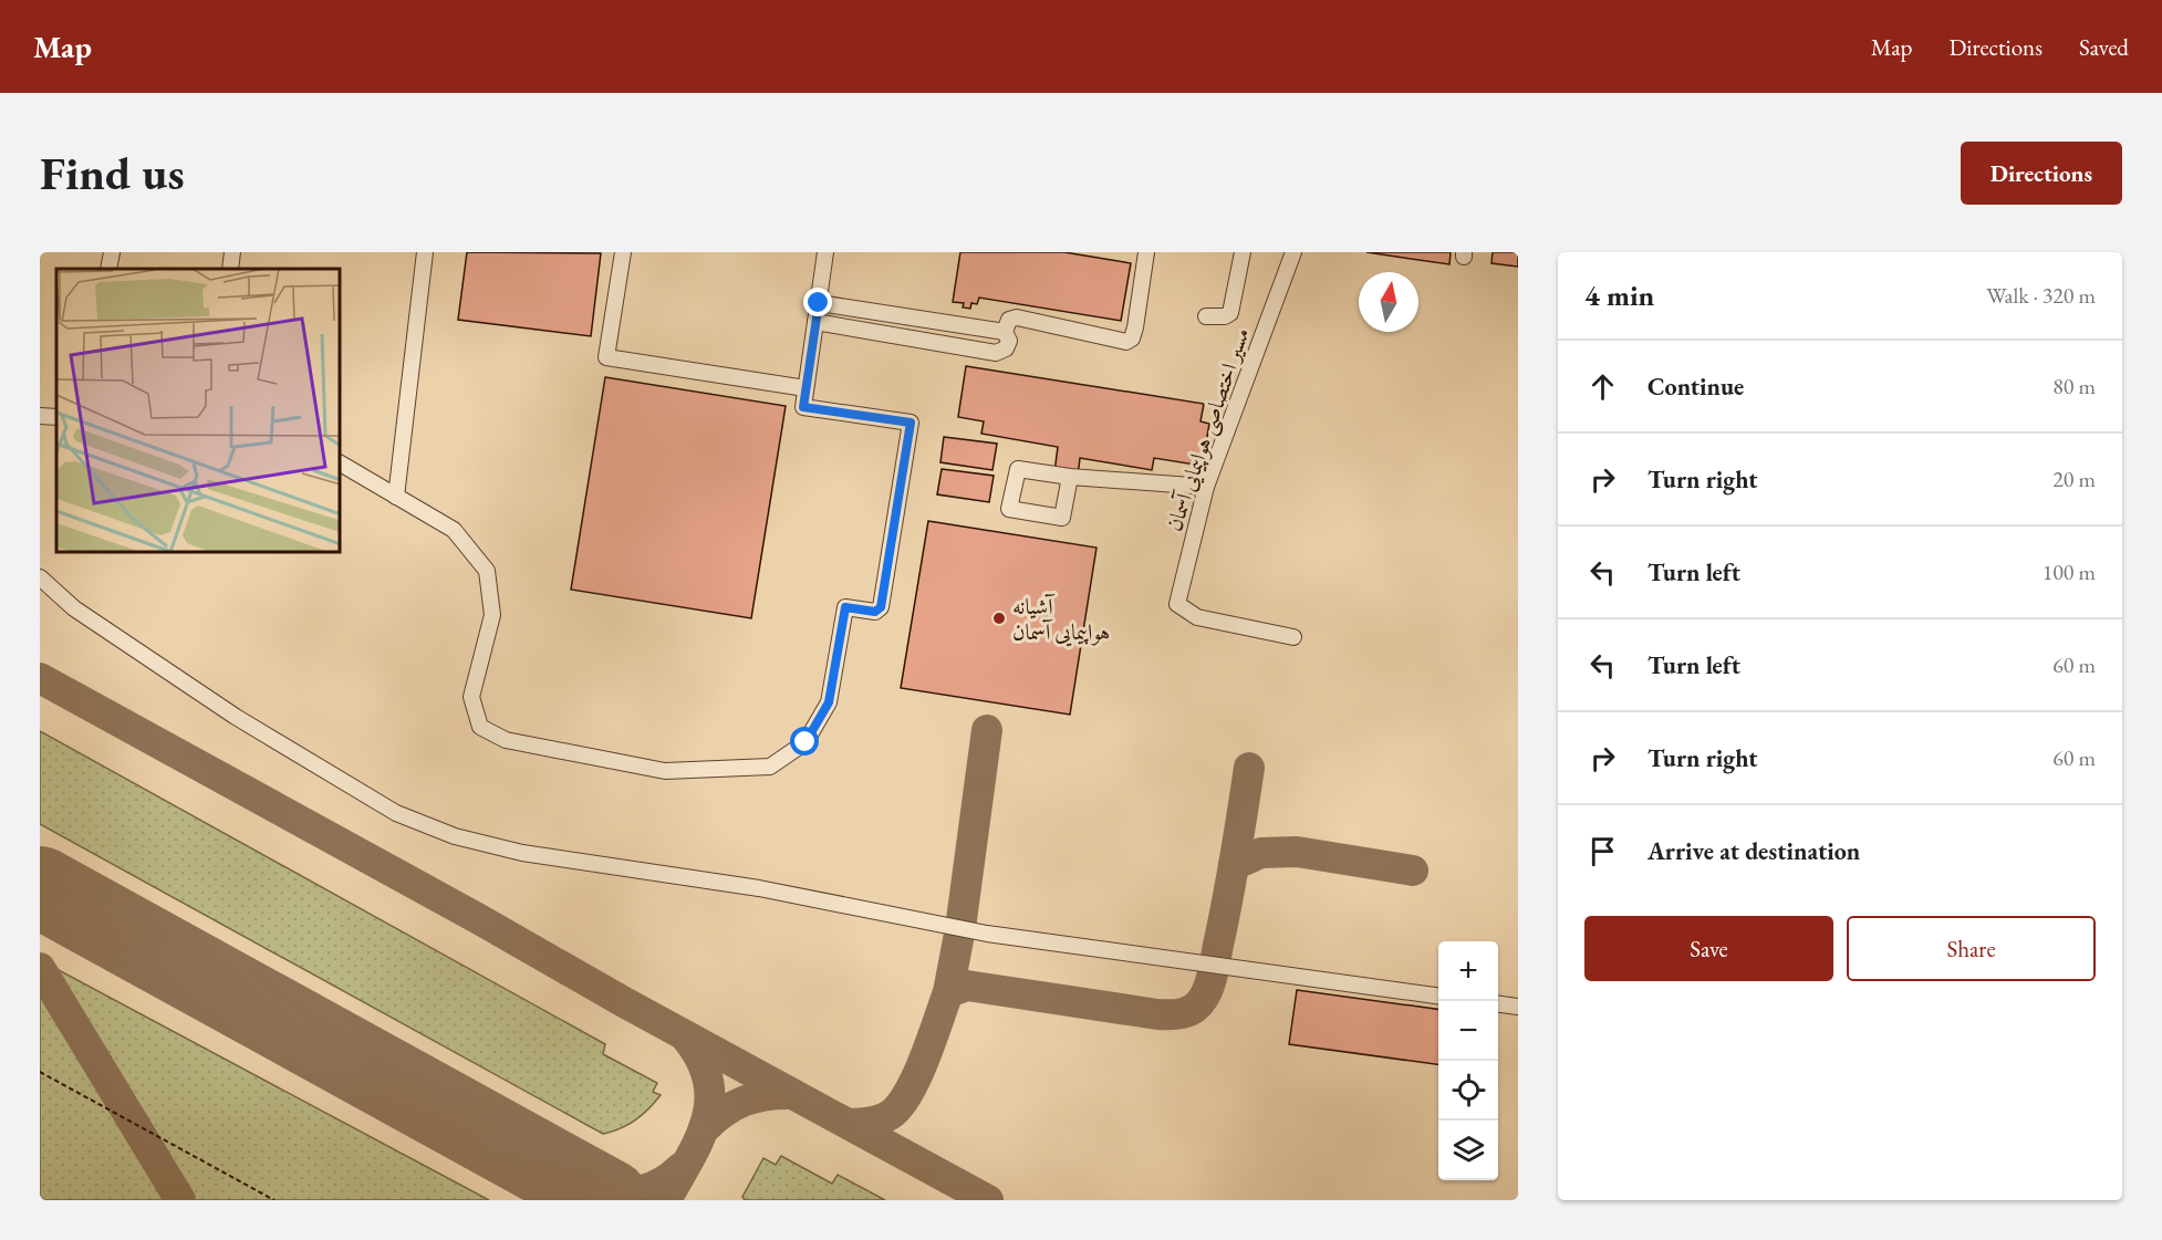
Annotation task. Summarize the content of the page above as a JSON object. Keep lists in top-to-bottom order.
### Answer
{
  "streets": {
    "street": ["مسیر اختصاصی هواپیمایی آسمان"]
  },
  "places": ["آشیانه هواپیمایی آسمان"],
  "north": "top",
  "page": {
    "header": "Map",
    "nav": ["Map", "Directions", "Saved"],
    "buttons": [
      "Directions",
      ["Save", "Share"]
    ],
    "title": "Find us",
    "heading": ["4 min", "Walk · 320 m"],
    "list": [
      ["Continue", "80 m"],
      ["Turn right", "20 m"],
      ["Turn left", "100 m"],
      ["Turn left", "60 m"],
      ["Turn right", "60 m"],
      "Arrive at destination"
    ],
    "map_buttons": ["+", "−"]
  }
}
